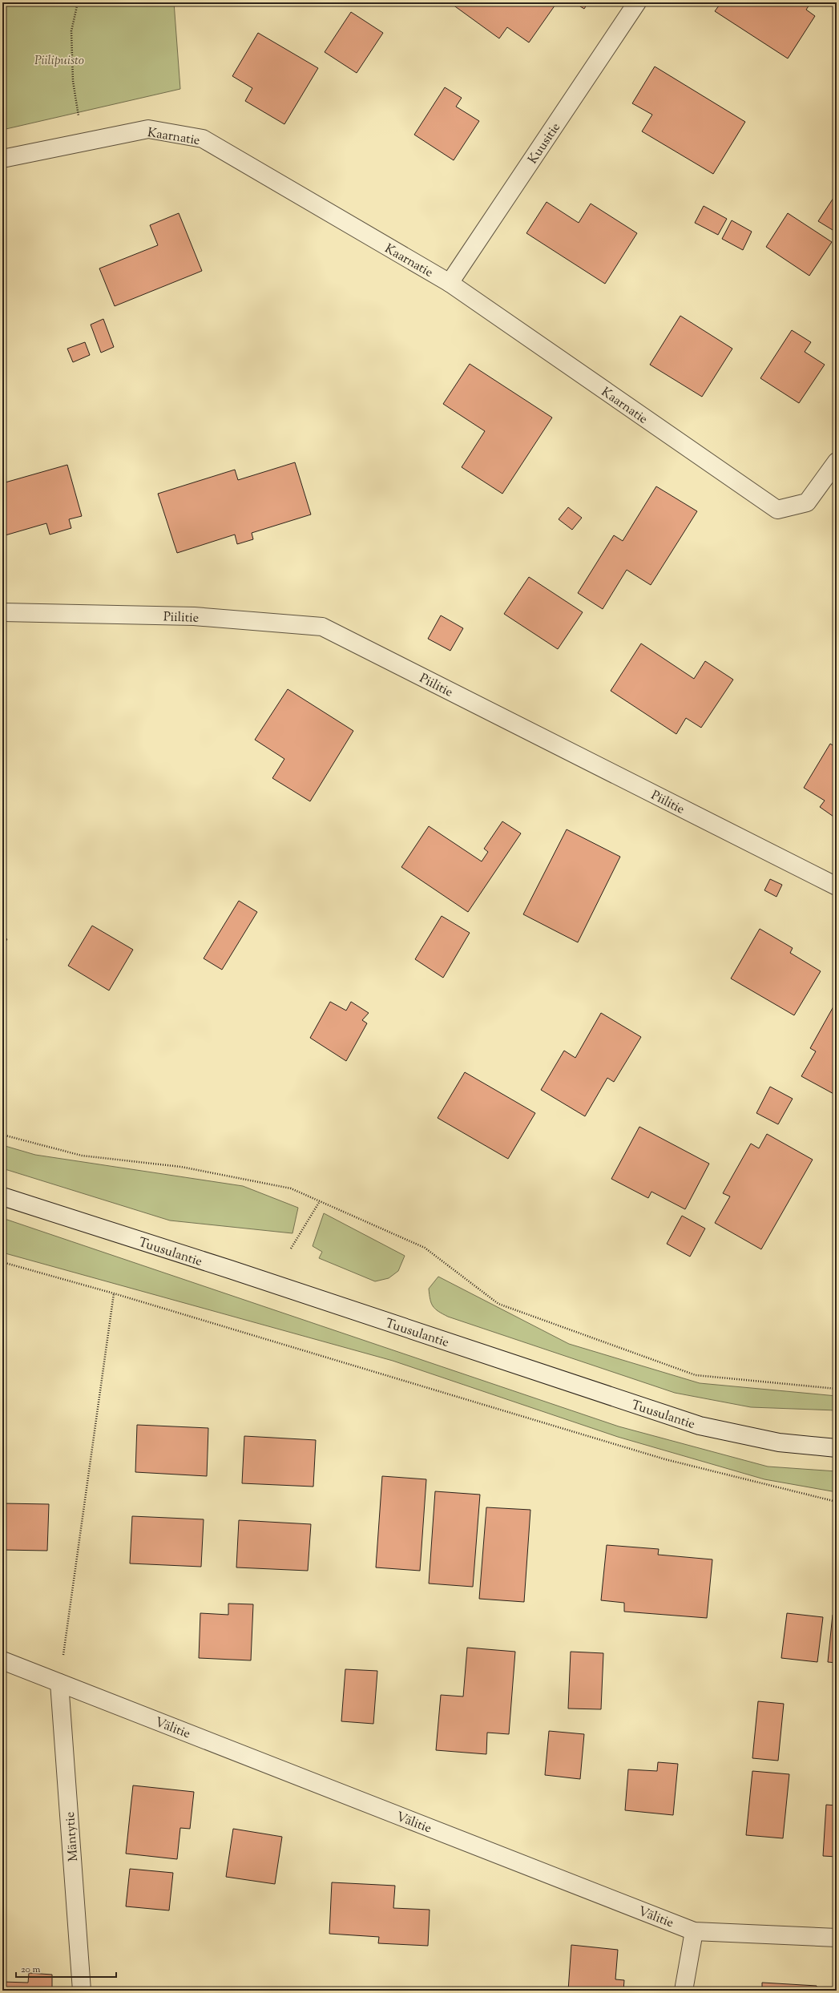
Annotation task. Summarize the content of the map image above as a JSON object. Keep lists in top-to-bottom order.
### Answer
{
  "streets": {
    "street": [
      "Kaarnatie",
      "Kuusitie",
      "Piilitie",
      "Tuusulantie",
      "Välitie",
      "Mäntytie"
    ]
  },
  "crossings": [
    ["Kaarnatie", "Kuusitie"],
    ["Välitie", "Mäntytie"]
  ],
  "parks": ["Piilipuisto"],
  "scale_bar": "20 m"
}
